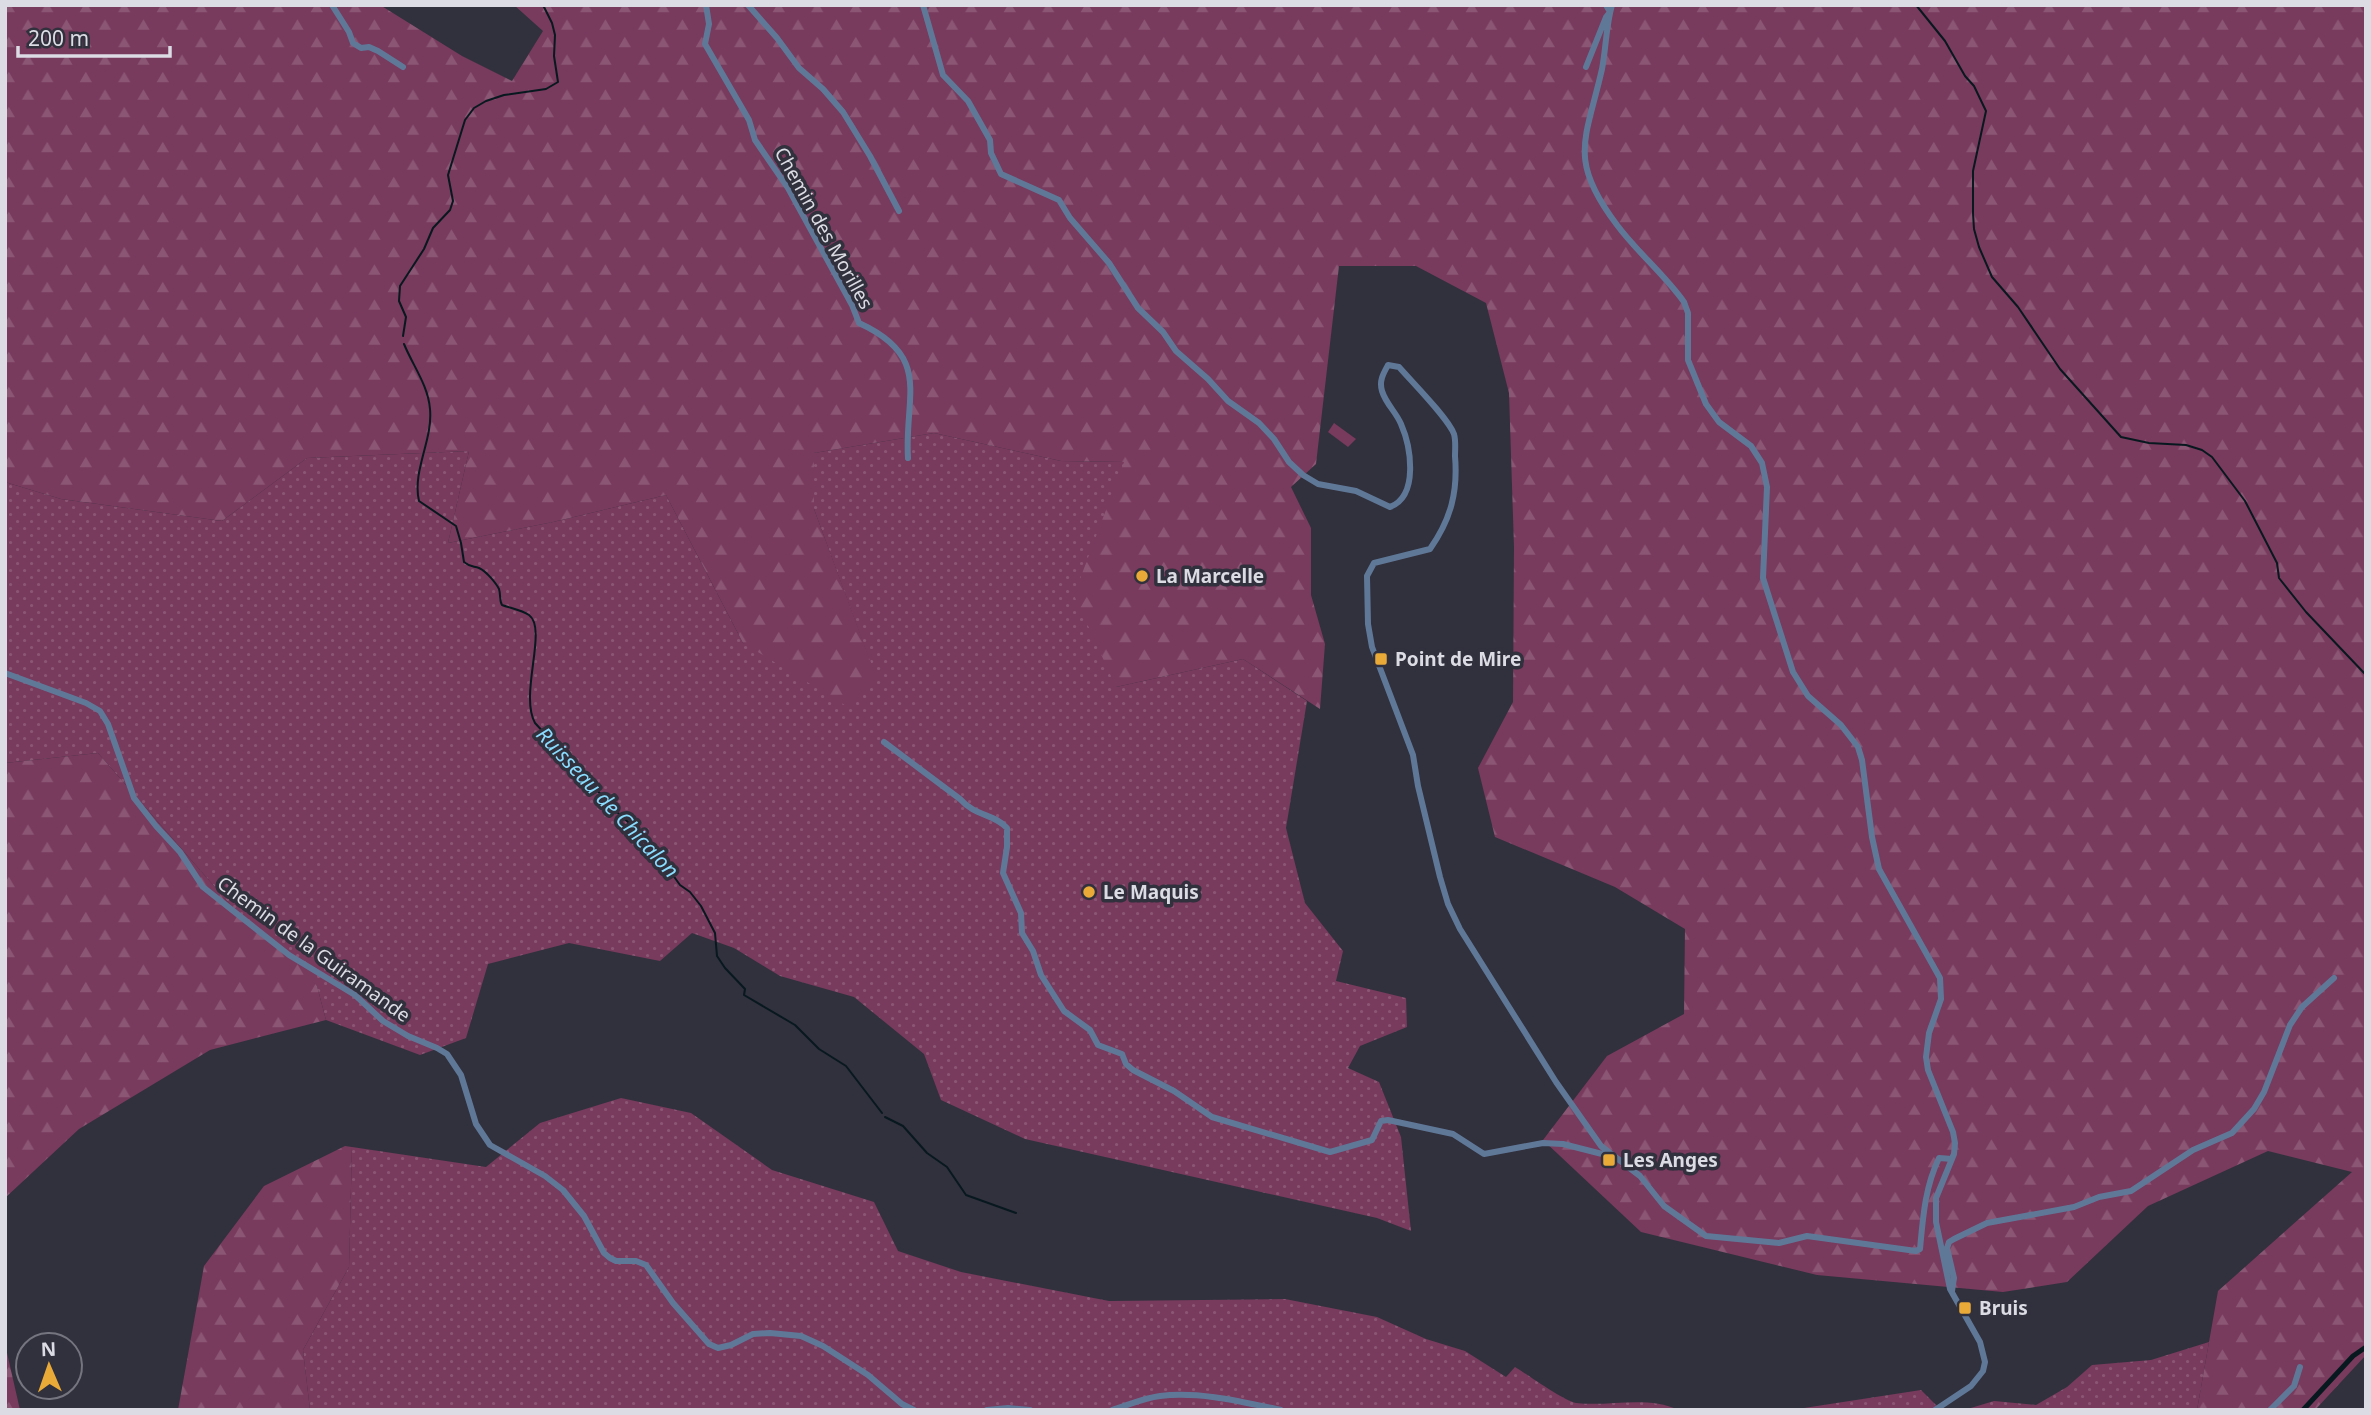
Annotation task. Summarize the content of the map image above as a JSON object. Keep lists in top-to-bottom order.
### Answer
{
  "streets": {
    "street": ["Chemin des Morilles", "Chemin de la Guiramande"]
  },
  "water": ["Ruisseau de Chicalon"],
  "places": {
    "other": ["La Marcelle", "Le Maquis"],
    "transit": ["Point de Mire", "Les Anges", "Bruis"]
  },
  "scale_bar": "200 m",
  "north": "top"
}
